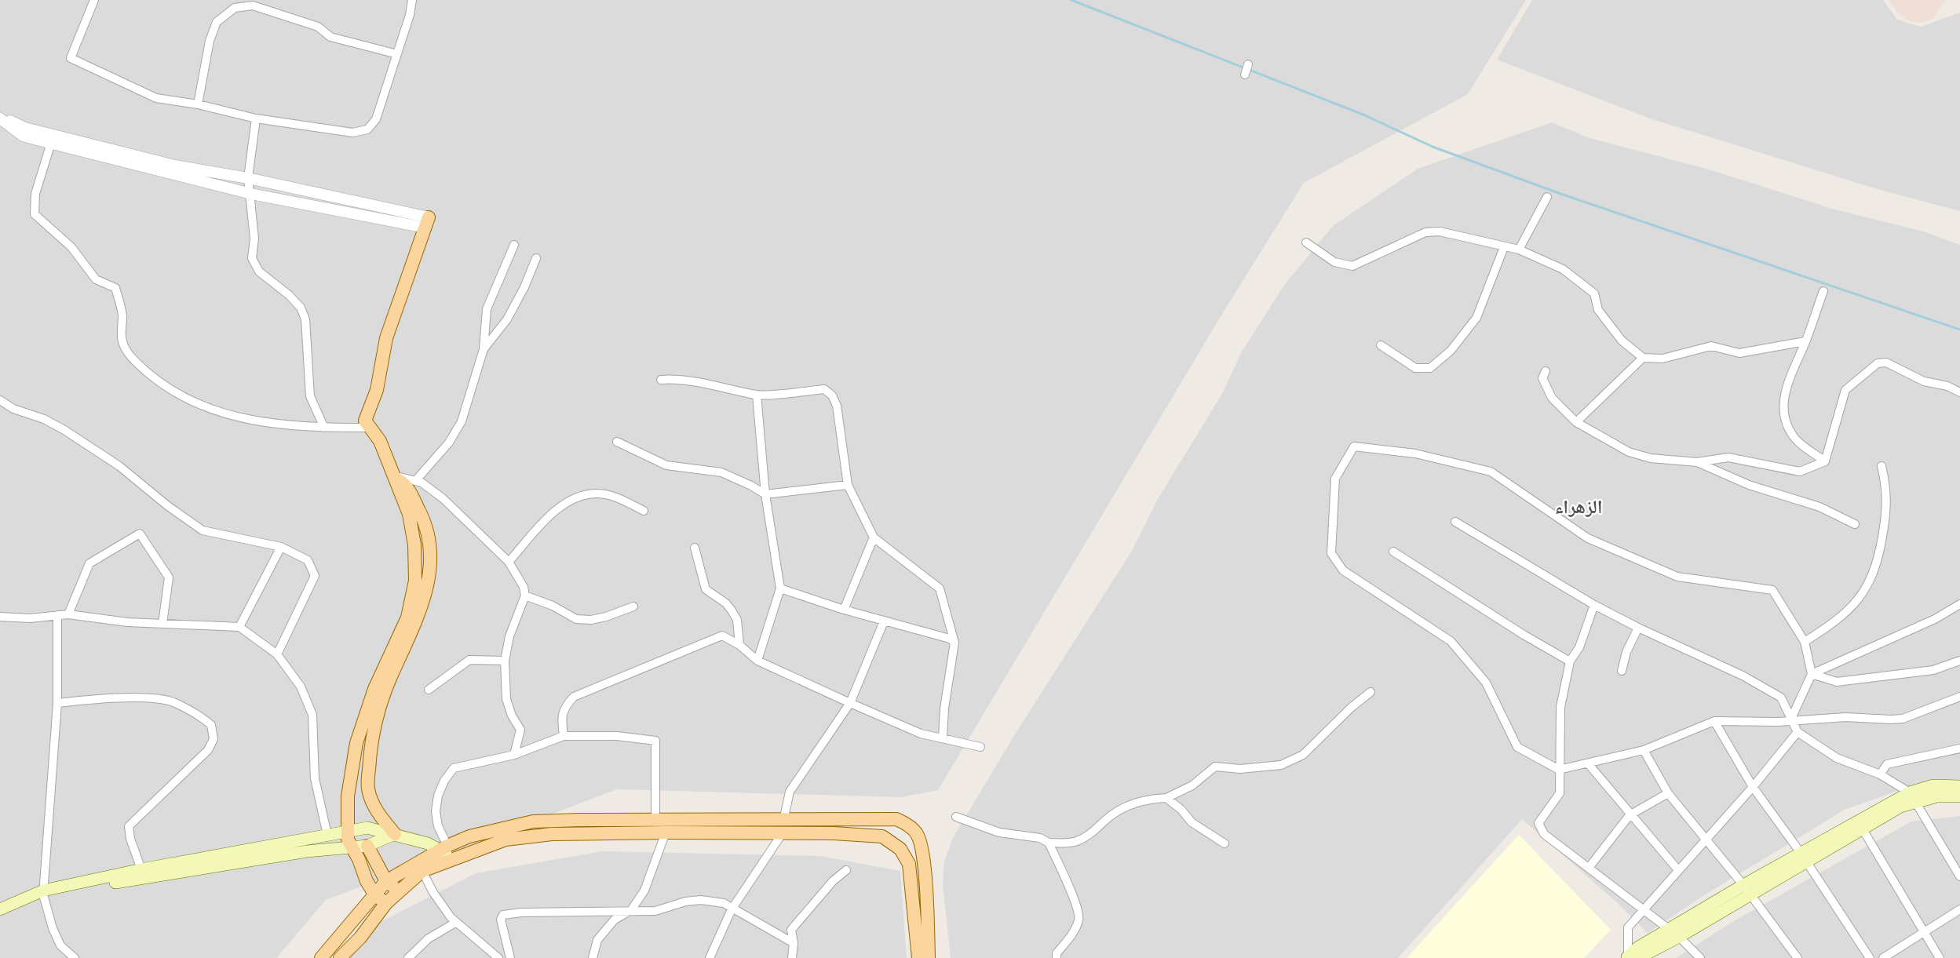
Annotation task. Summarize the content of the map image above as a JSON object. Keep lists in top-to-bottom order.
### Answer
{
  "districts": ["الزهراء"]
}
